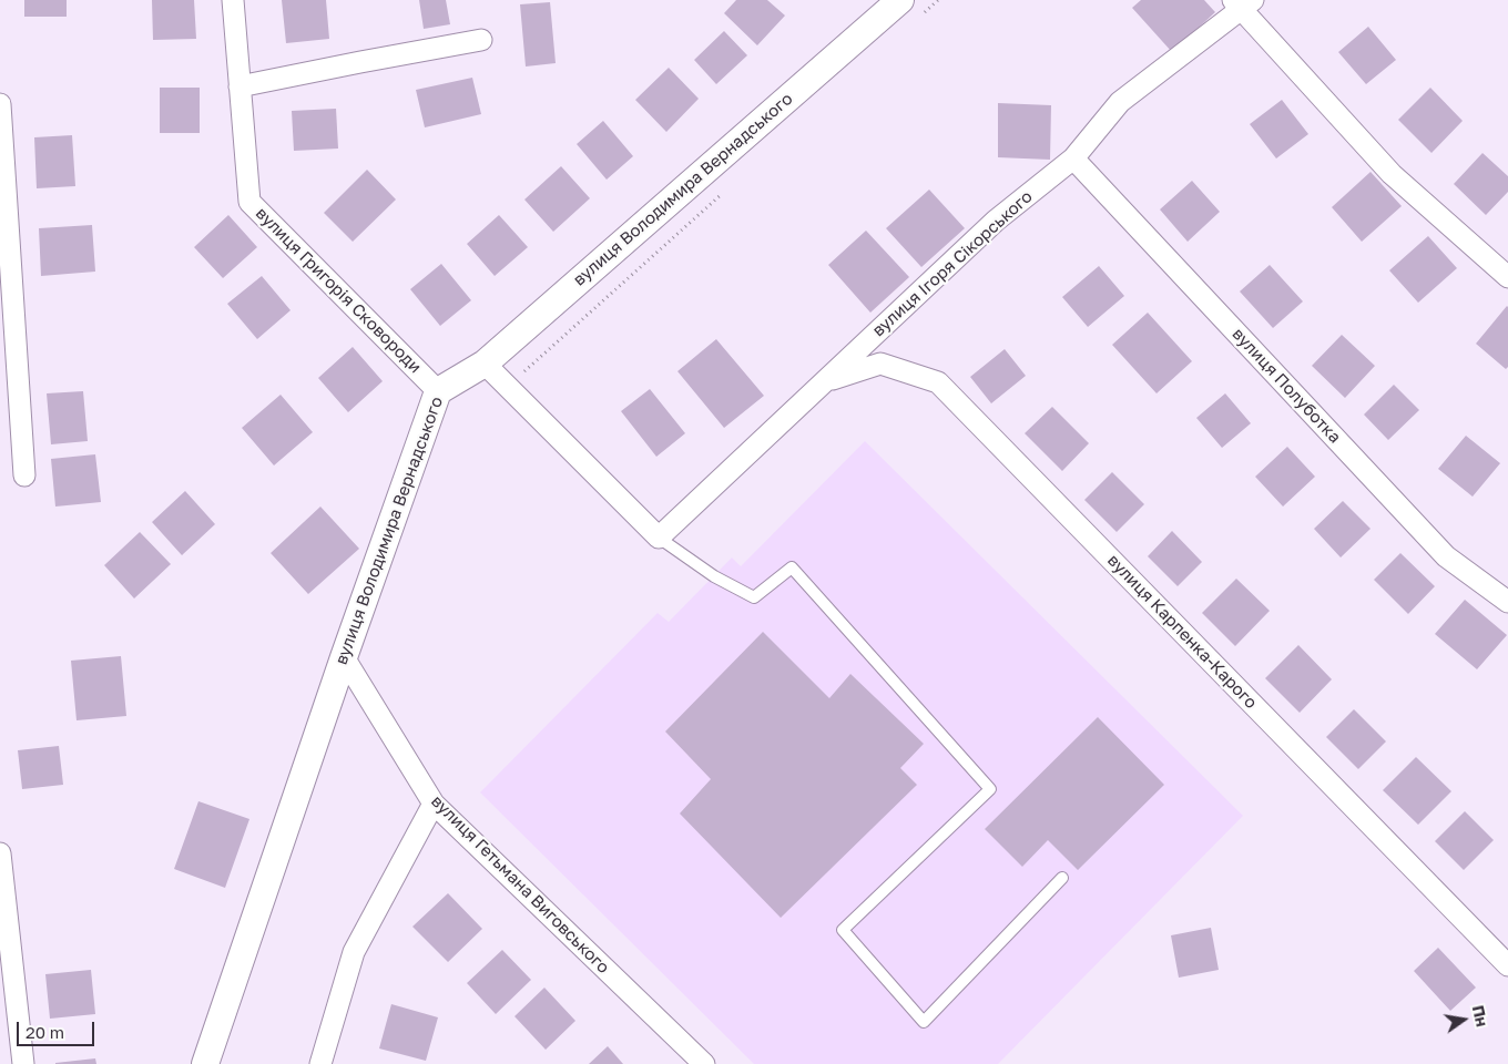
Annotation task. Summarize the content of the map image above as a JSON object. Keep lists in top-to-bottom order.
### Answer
{
  "streets": {
    "street": [
      "вулиця Володимира Вернадського",
      "вулиця Ігоря Сікорського",
      "вулиця Григорія Сковороди",
      "вулиця Полуботка",
      "вулиця Карпенка-Карого",
      "вулиця Гетьмана Виговського"
    ]
  },
  "crossings": [
    ["вулиця Володимира Вернадського", "вулиця Григорія Сковороди"],
    ["вулиця Володимира Вернадського", "вулиця Гетьмана Виговського"],
    ["вулиця Ігоря Сікорського", "вулиця Полуботка"],
    ["вулиця Ігоря Сікорського", "вулиця Карпенка-Карого"]
  ],
  "scale_bar": "20 m",
  "north": "right"
}
